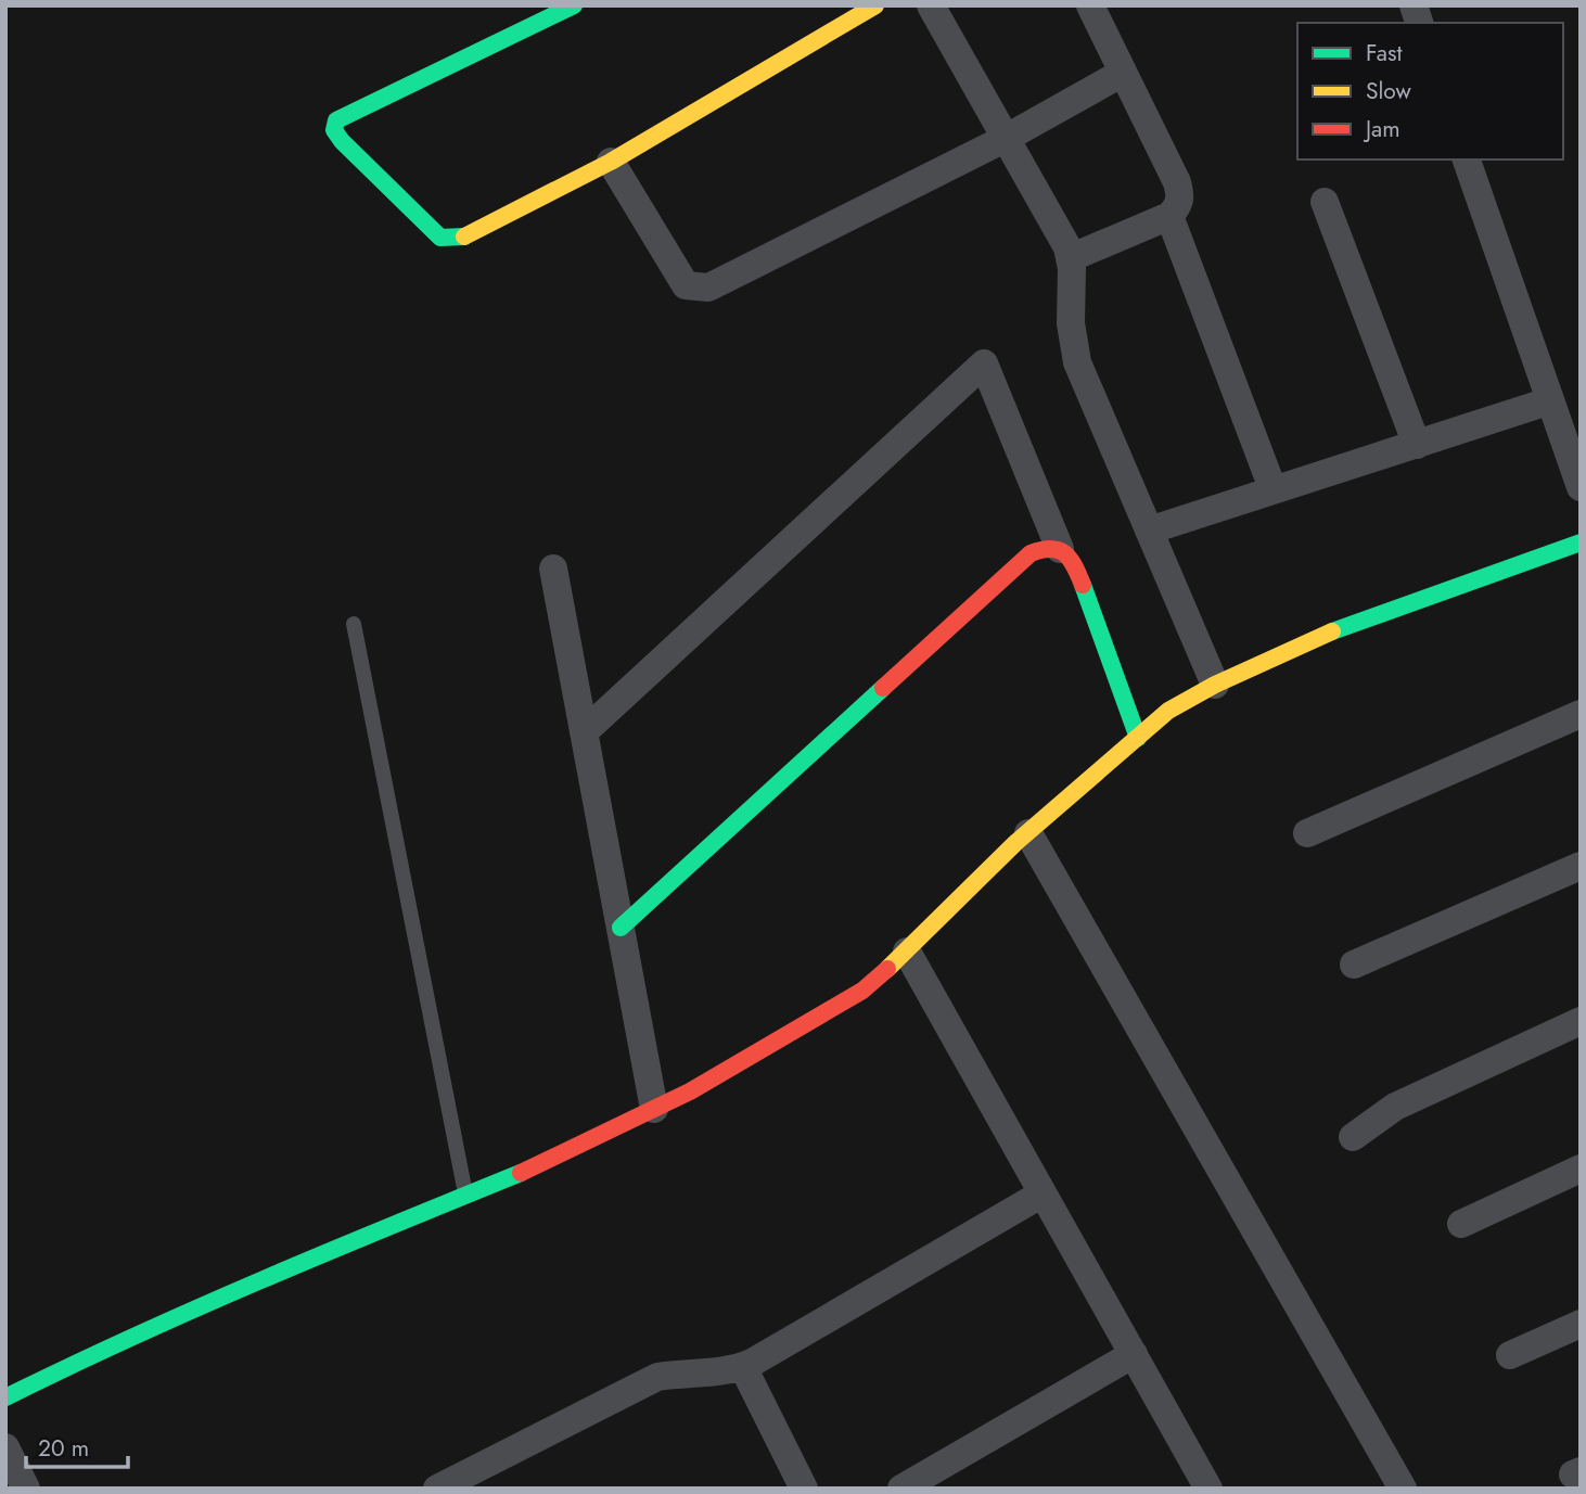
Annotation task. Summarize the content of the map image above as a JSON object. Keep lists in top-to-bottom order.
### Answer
{
  "legend": ["Fast", "Slow", "Jam"],
  "scale_bar": "20 m"
}
